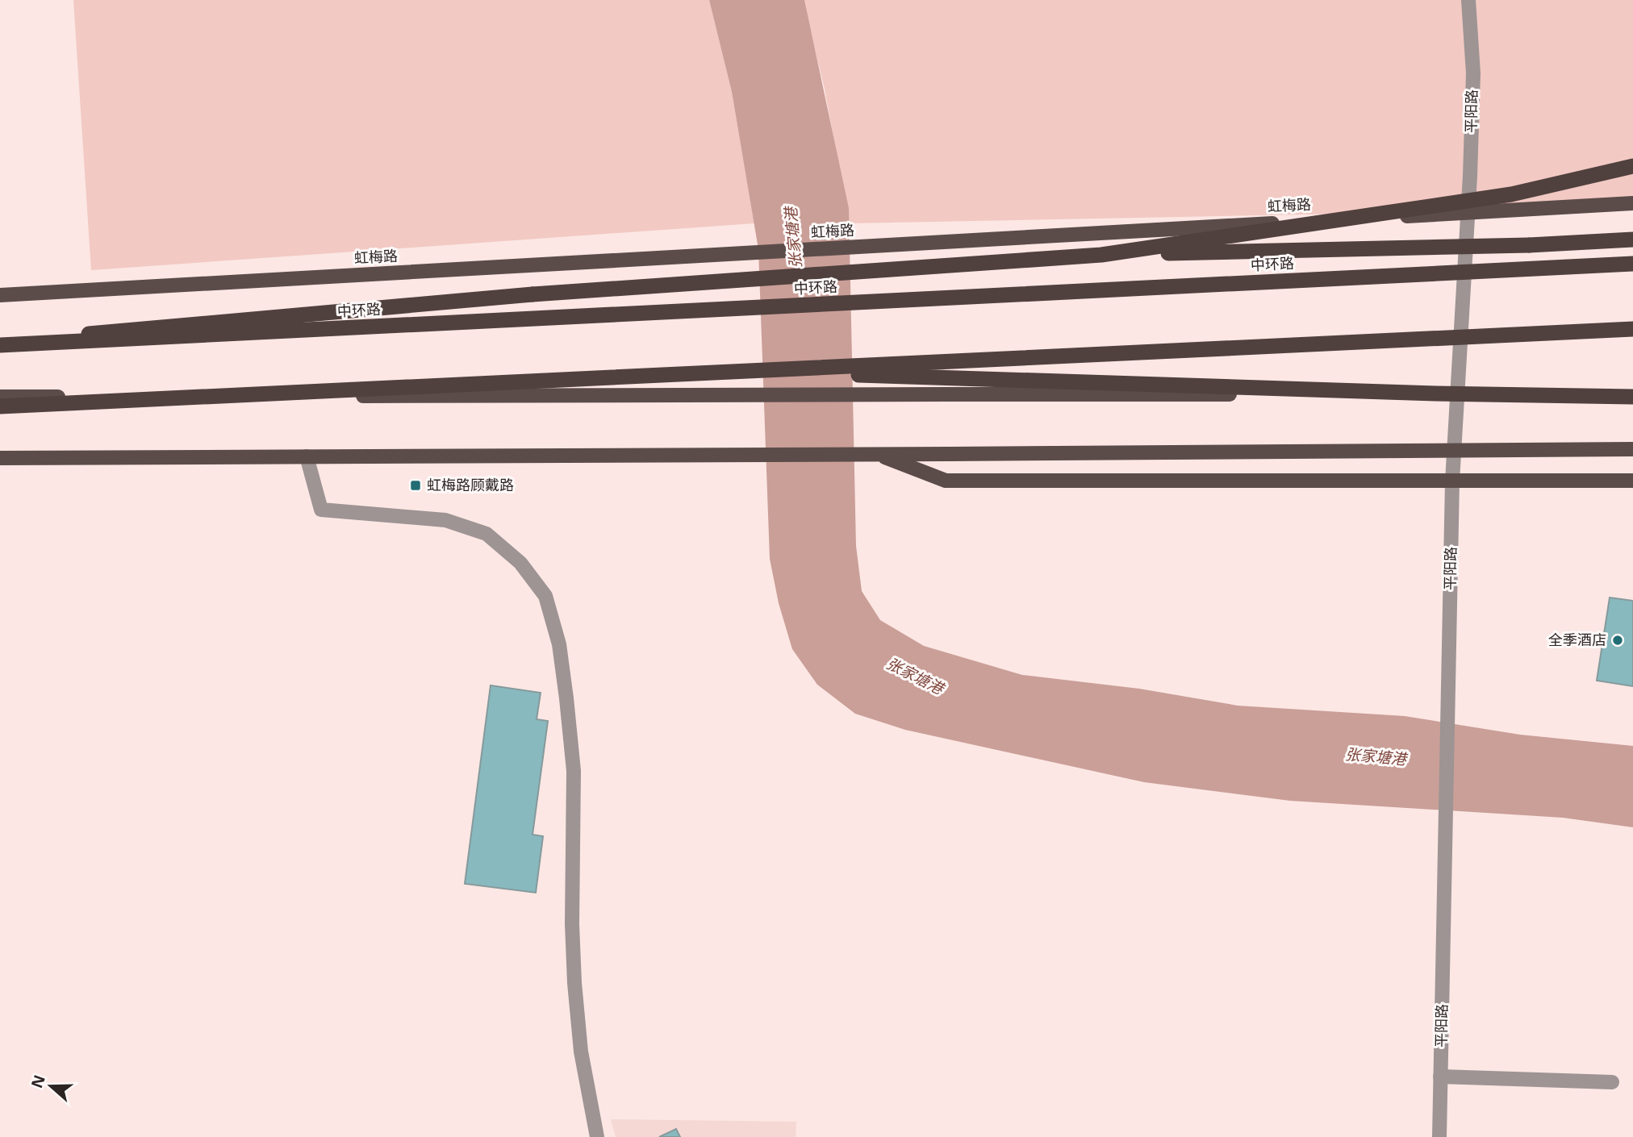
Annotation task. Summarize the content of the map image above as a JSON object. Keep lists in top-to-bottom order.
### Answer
{
  "streets": {
    "highway": ["中环路"],
    "main road": ["虹梅路"],
    "street": ["平阳路"]
  },
  "crossings": [
    ["平阳路", "虹梅路"]
  ],
  "water": ["张家塘港"],
  "places": {
    "transit": ["虹梅路顾戴路"],
    "other": ["全季酒店"]
  },
  "north": "left"
}
